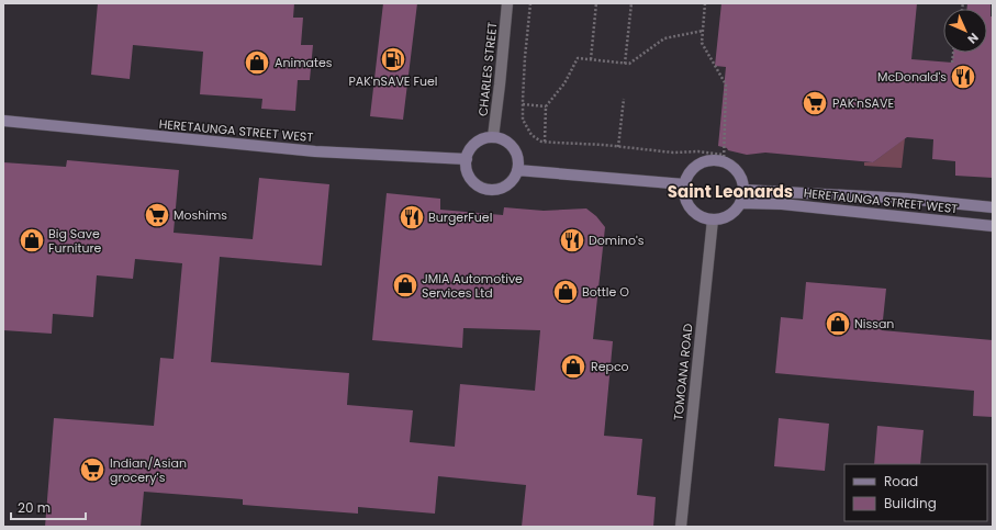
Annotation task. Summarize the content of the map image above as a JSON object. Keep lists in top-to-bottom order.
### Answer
{
  "streets": {
    "main road": ["HERETAUNGA STREET WEST"],
    "street": ["CHARLES STREET", "TOMOANA ROAD"]
  },
  "crossings": [
    ["CHARLES STREET", "HERETAUNGA STREET WEST"],
    ["HERETAUNGA STREET WEST", "TOMOANA ROAD"]
  ],
  "districts": ["Saint Leonards"],
  "places": {
    "fuel station": ["PAK'nSAVE Fuel"],
    "shop": [
      "Animates",
      "Big Save Furniture",
      "JMIA Automotive Services Ltd",
      "Bottle O",
      "Nissan",
      "Repco"
    ],
    "restaurant": ["McDonald's", "BurgerFuel", "Domino's"],
    "supermarket": ["PAK'nSAVE", "Moshims", "Indian/Asian grocery’s"]
  },
  "legend": ["Road", "Building"],
  "scale_bar": "20 m",
  "north": "bottom right"
}
